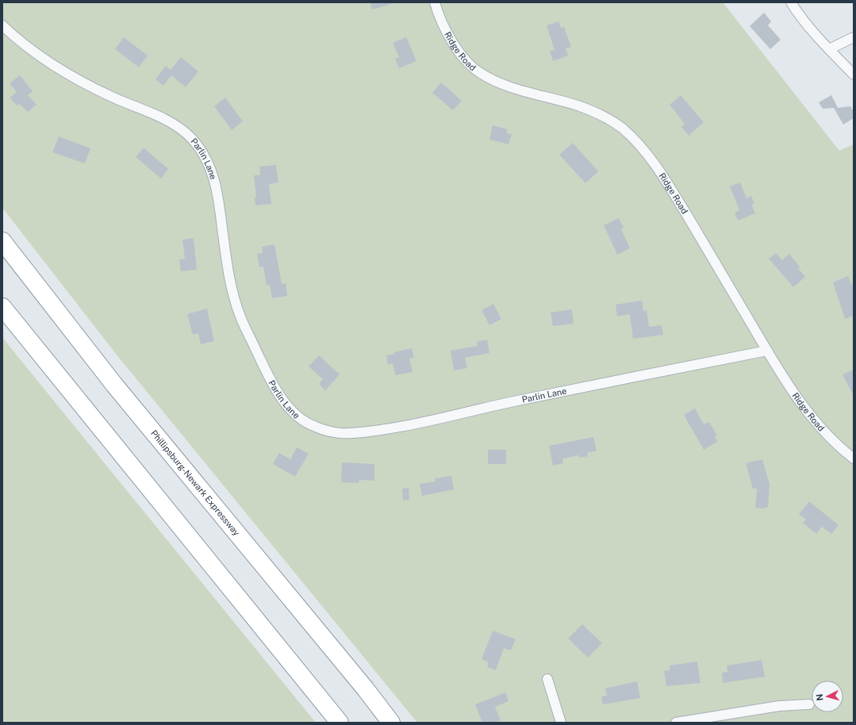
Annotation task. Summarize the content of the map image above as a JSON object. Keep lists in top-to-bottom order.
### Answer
{
  "streets": {
    "highway": ["Phillipsburg-Newark Expressway"],
    "street": ["Ridge Road", "Parlin Lane"]
  },
  "crossings": [
    ["Ridge Road", "Parlin Lane"]
  ],
  "north": "left"
}
